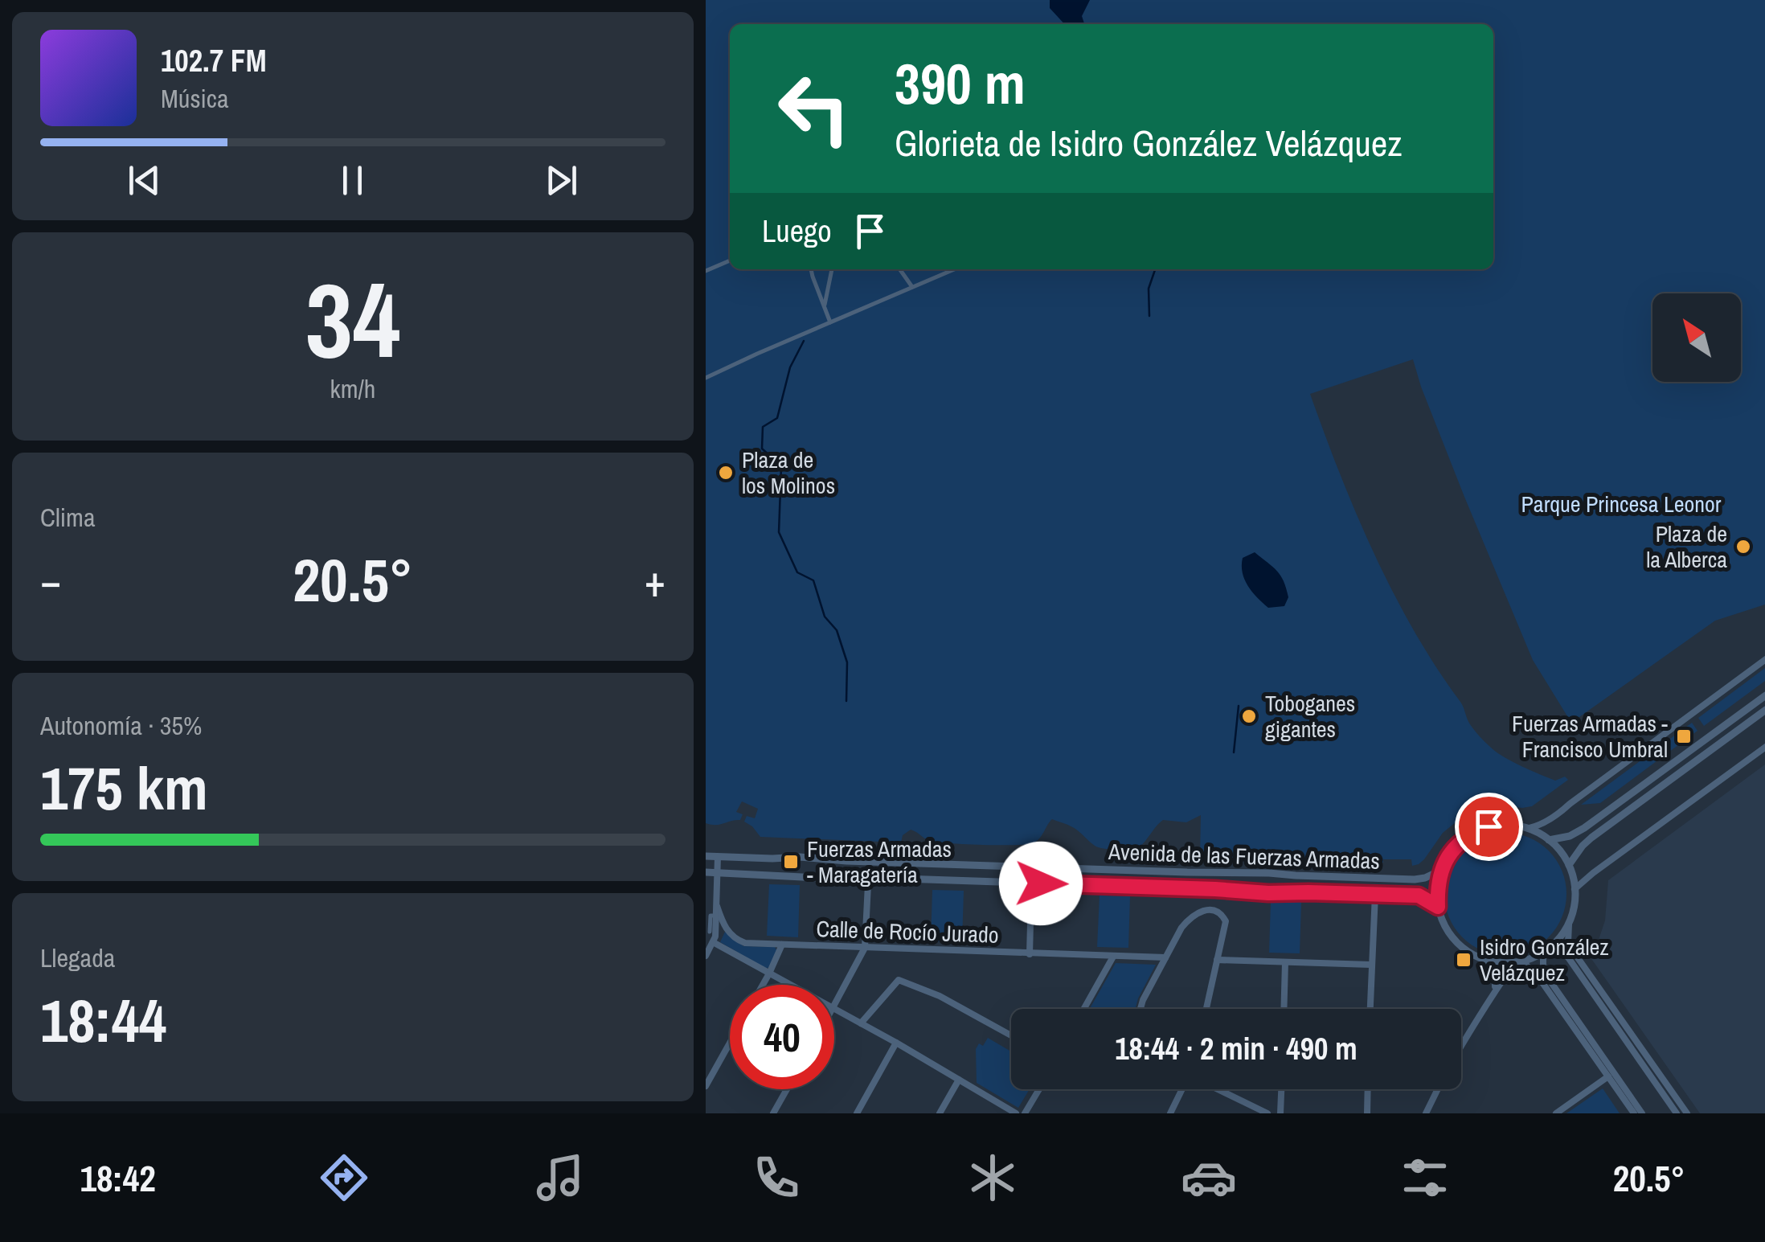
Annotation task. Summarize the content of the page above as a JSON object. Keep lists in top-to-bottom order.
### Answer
{
  "streets": {
    "street": ["Avenida de las Fuerzas Armadas", "Calle de Rocío Jurado"]
  },
  "parks": ["Parque Princesa Leonor"],
  "places": {
    "other": ["Plaza de los Molinos", "Plaza de la Alberca", "Toboganes gigantes"],
    "transit": ["Fuerzas Armadas - Francisco Umbral", "Fuerzas Armadas - Maragatería", "Isidro González Velázquez"]
  },
  "north": "top left",
  "page": {
    "turn": ["390 m", "Glorieta de Isidro González Velázquez"],
    "song": ["102.7 FM", "Música"],
    "then": "Luego",
    "tile": [
      ["34", "km/h"],
      "Clima",
      ["Autonomía · 35%", "175 km"],
      ["Llegada", "18:44"]
    ],
    "heat": ["−", "20.5°", "+"],
    "limit": "40",
    "trip": "18:44 · 2 min · 490 m",
    "tabs": ["18:42", "20.5°"]
  }
}
